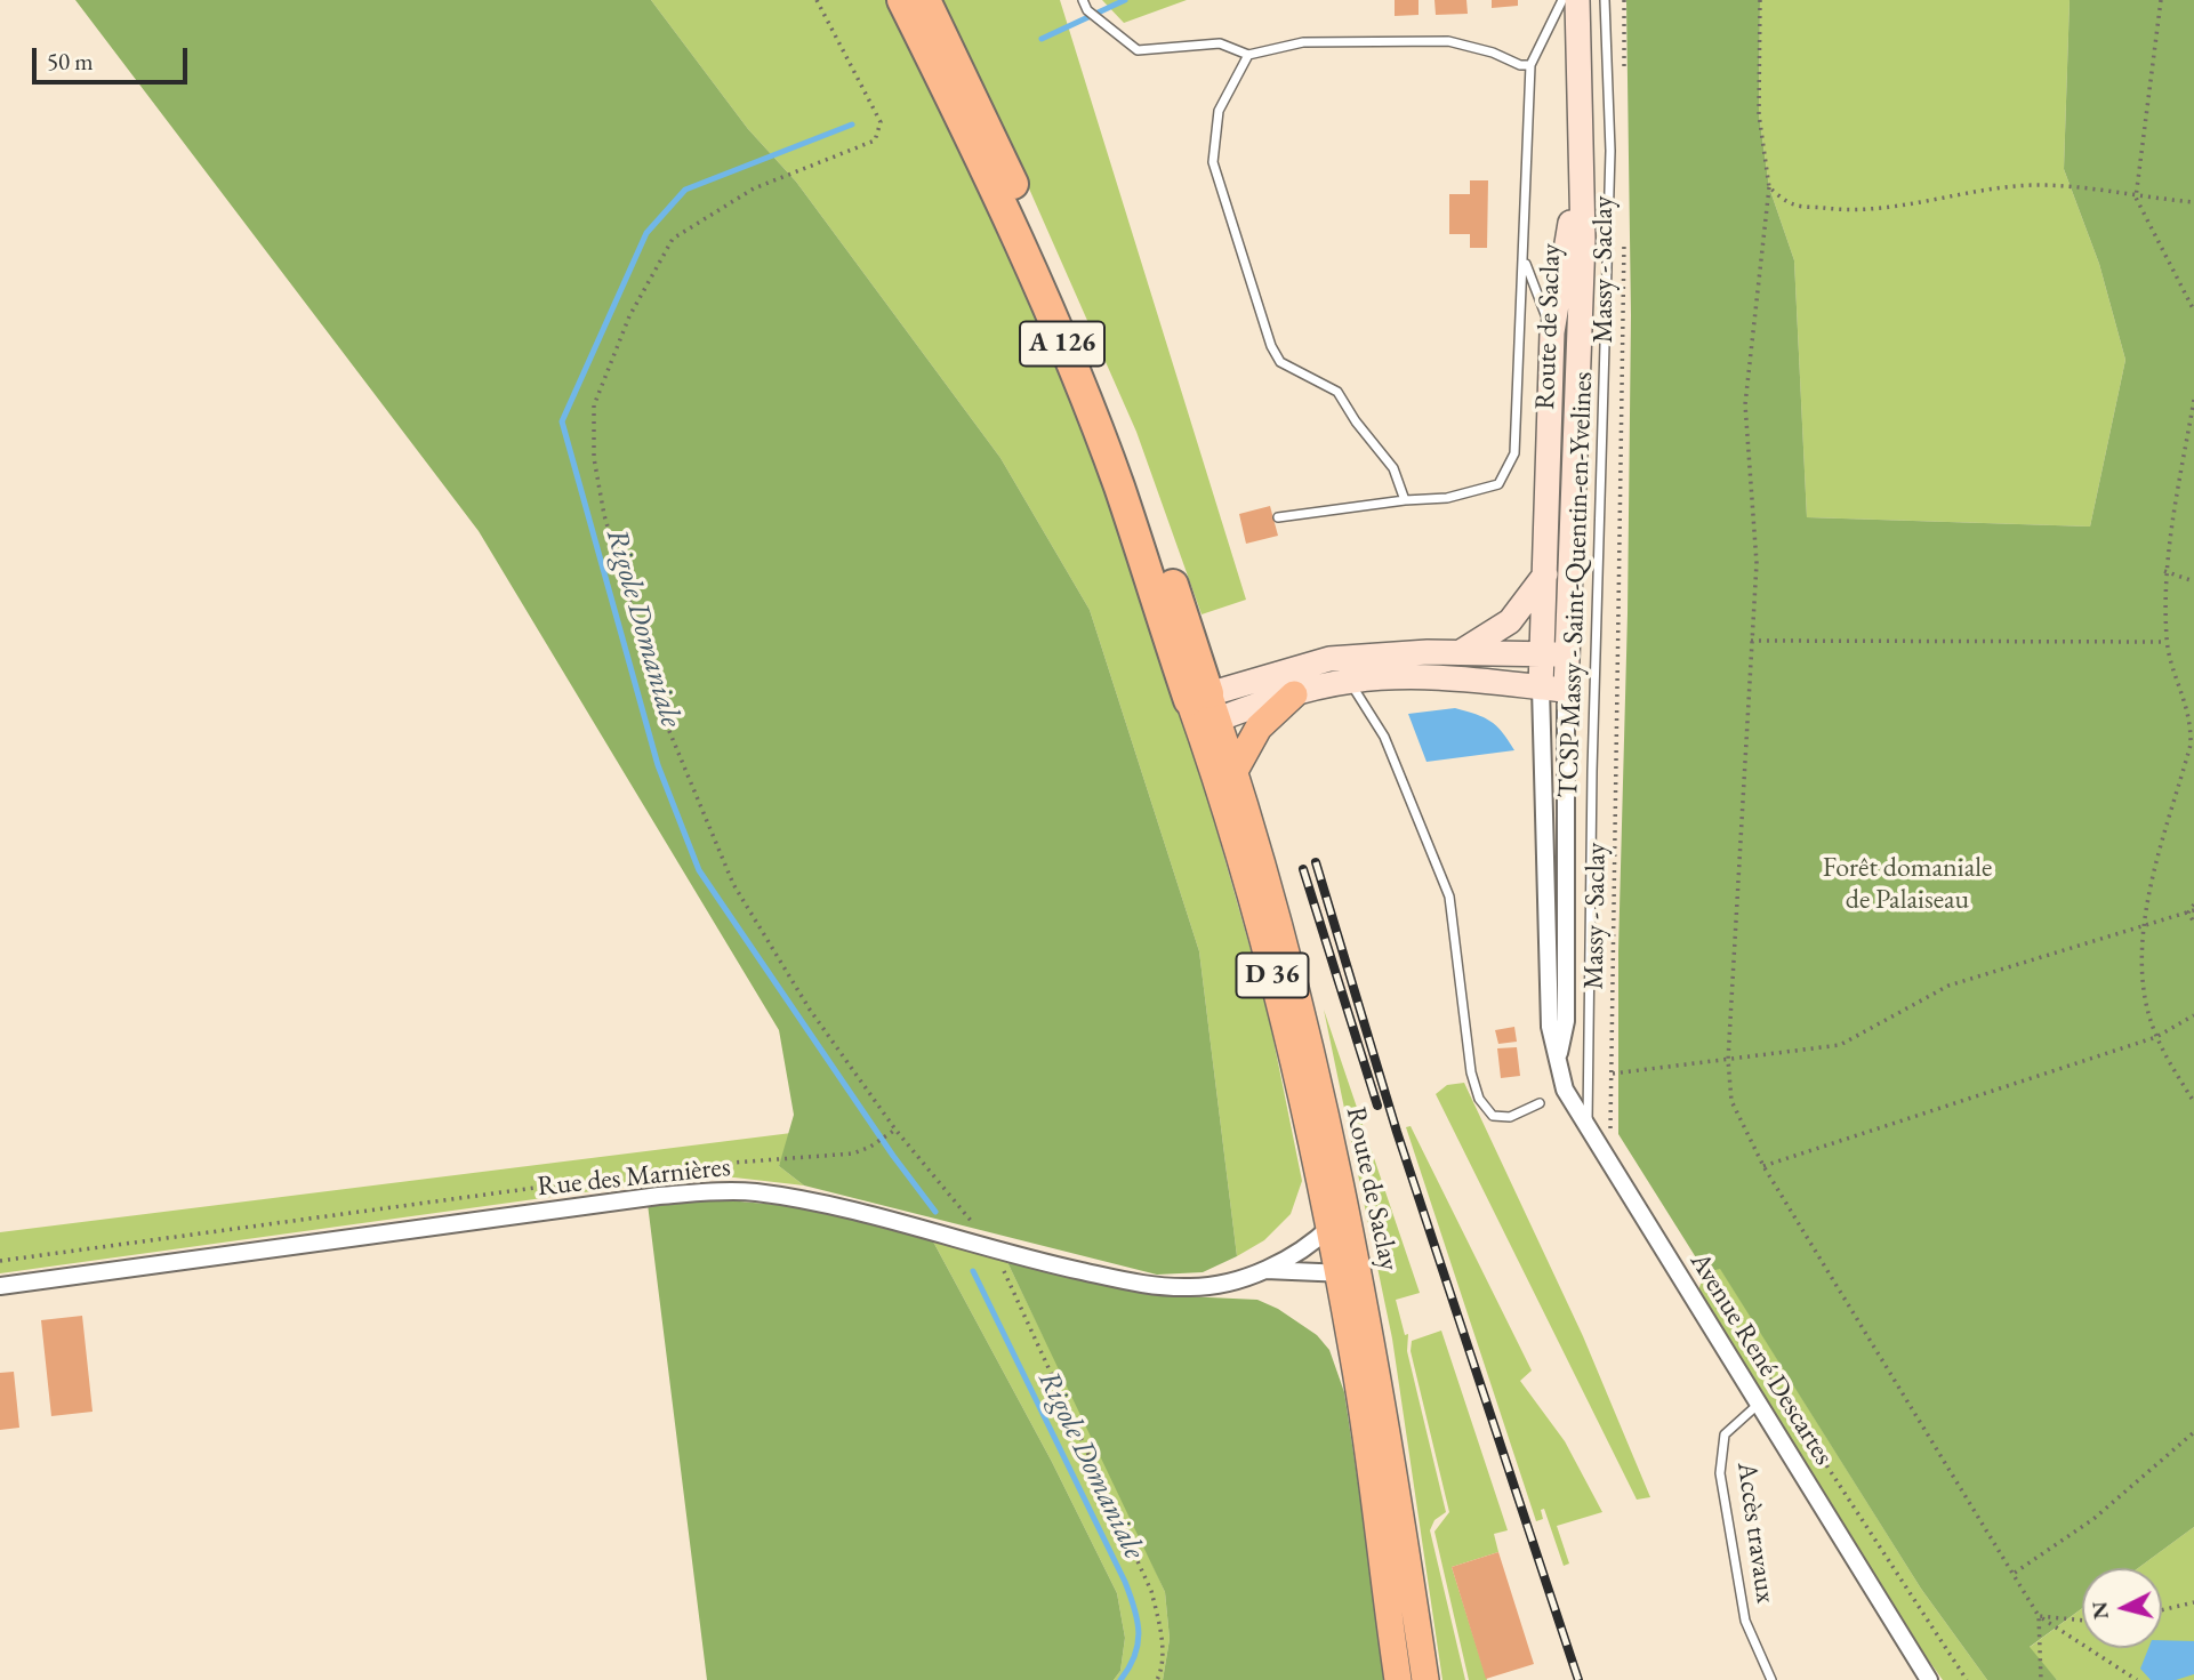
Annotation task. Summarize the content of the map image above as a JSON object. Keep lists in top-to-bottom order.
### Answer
{
  "streets": {
    "highway": ["A 126"],
    "main road": ["Route de Saclay", "D 36"],
    "street": ["Rue des Marnières", "Avenue René Descartes"],
    "lane": ["TCSP Massy - Saint-Quentin-en-Yvelines", "Accès travaux"],
    "path": ["Massy - Saclay"]
  },
  "crossings": [
    ["Route de Saclay", "A 126"],
    ["Route de Saclay", "Rue des Marnières"],
    ["TCSP Massy - Saint-Quentin-en-Yvelines", "Avenue René Descartes"],
    ["Avenue René Descartes", "Accès travaux"]
  ],
  "water": ["Rigole Domaniale"],
  "parks": ["Forêt domaniale de Palaiseau"],
  "scale_bar": "50 m",
  "north": "left"
}
